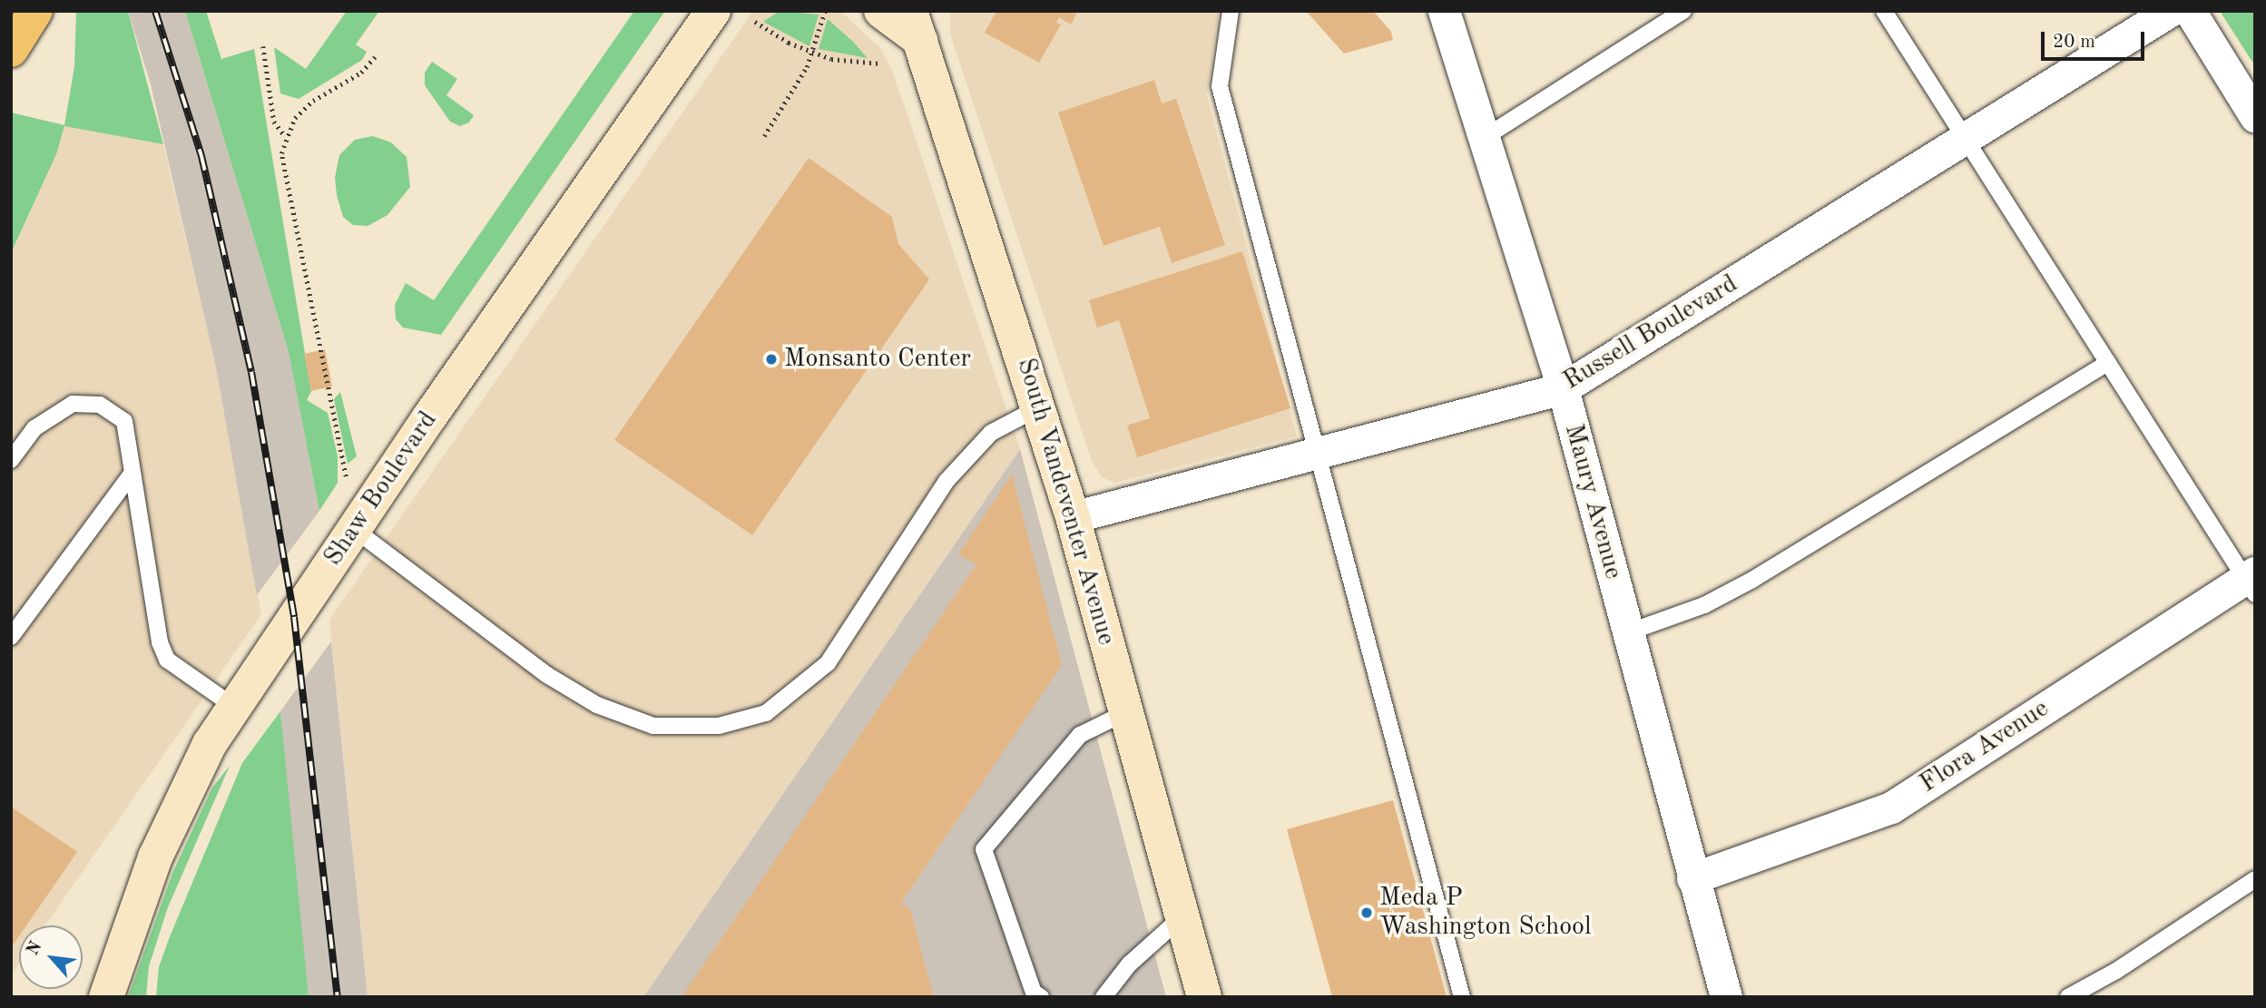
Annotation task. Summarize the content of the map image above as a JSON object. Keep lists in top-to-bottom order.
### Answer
{
  "streets": {
    "main road": ["Shaw Boulevard", "South Vandeventer Avenue"],
    "street": ["Russell Boulevard", "Maury Avenue", "Flora Avenue"]
  },
  "crossings": [
    ["Russell Boulevard", "South Vandeventer Avenue"],
    ["Russell Boulevard", "Maury Avenue"],
    ["Maury Avenue", "Flora Avenue"]
  ],
  "places": ["Monsanto Center", "Meda P Washington School"],
  "scale_bar": "20 m",
  "north": "top left"
}
